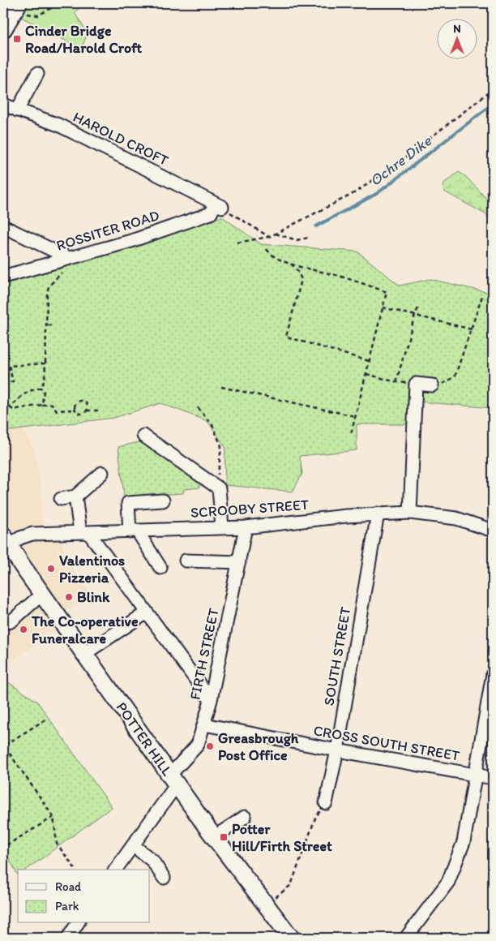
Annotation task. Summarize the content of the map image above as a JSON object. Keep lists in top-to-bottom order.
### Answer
{
  "streets": {
    "main road": ["POTTER HILL"],
    "street": [
      "HAROLD CROFT",
      "ROSSITER ROAD",
      "SCROOBY STREET",
      "FIRTH STREET",
      "SOUTH STREET",
      "CROSS SOUTH STREET"
    ]
  },
  "crossings": [
    ["HAROLD CROFT", "ROSSITER ROAD"],
    ["SCROOBY STREET", "FIRTH STREET"],
    ["SCROOBY STREET", "SOUTH STREET"],
    ["SCROOBY STREET", "POTTER HILL"],
    ["FIRTH STREET", "POTTER HILL"],
    ["FIRTH STREET", "CROSS SOUTH STREET"],
    ["SOUTH STREET", "CROSS SOUTH STREET"]
  ],
  "water": ["Ochre Dike"],
  "places": {
    "transit": ["Cinder Bridge Road/Harold Croft", "Potter Hill/Firth Street"],
    "other": [
      "Valentinos Pizzeria",
      "Blink",
      "The Co-operative Funeralcare",
      "Greasbrough Post Office"
    ]
  },
  "legend": ["Road", "Park"],
  "north": "top"
}
